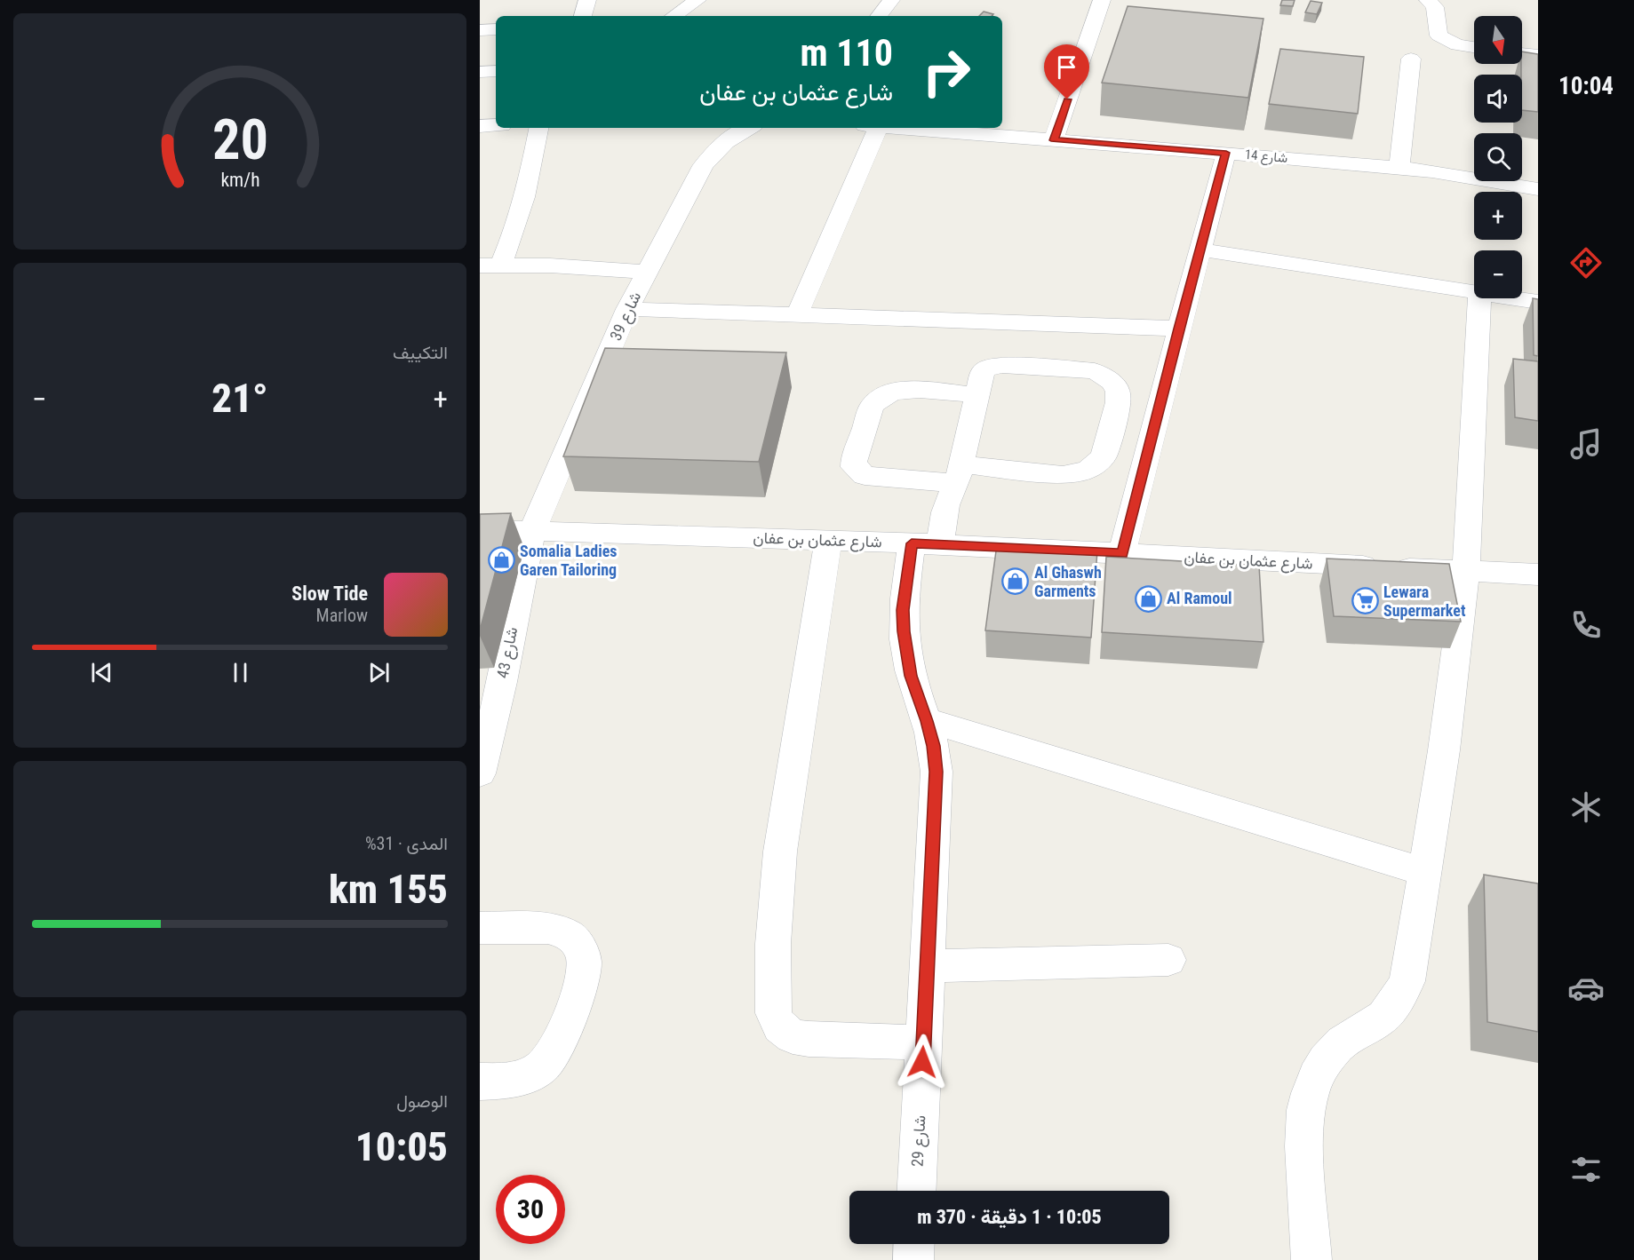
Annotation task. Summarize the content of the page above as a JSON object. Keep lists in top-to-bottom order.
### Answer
{
  "streets": {
    "street": [
      "شارع 14",
      "شارع 39",
      "شارع عثمان بن عفان",
      "شارع 43",
      "شارع 29"
    ]
  },
  "crossings": [
    ["شارع 39", "شارع عثمان بن عفان"],
    ["شارع 39", "شارع 43"],
    ["شارع عثمان بن عفان", "شارع 43"],
    ["شارع عثمان بن عفان", "شارع 29"]
  ],
  "places": {
    "shop": ["Somalia Ladies Garen Tailoring", "Al Ghaswh Garments", "Al Ramoul"],
    "supermarket": ["Lewara Supermarket"]
  },
  "north": "bottom",
  "page": {
    "tabs": "10:04",
    "map_buttons": ["+", "−"],
    "turn": ["110 m", "شارع عثمان بن عفان"],
    "tile": [
      "التكييف",
      ["المدى · 31%", "155 km"],
      ["الوصول", "10:05"]
    ],
    "heat": ["−", "21°", "+"],
    "song": ["Slow Tide", "Marlow"],
    "limit": "30",
    "trip": "10:05 · 1 دقيقة · 370 m",
    "gauge": ["20", "km/h"]
  }
}
